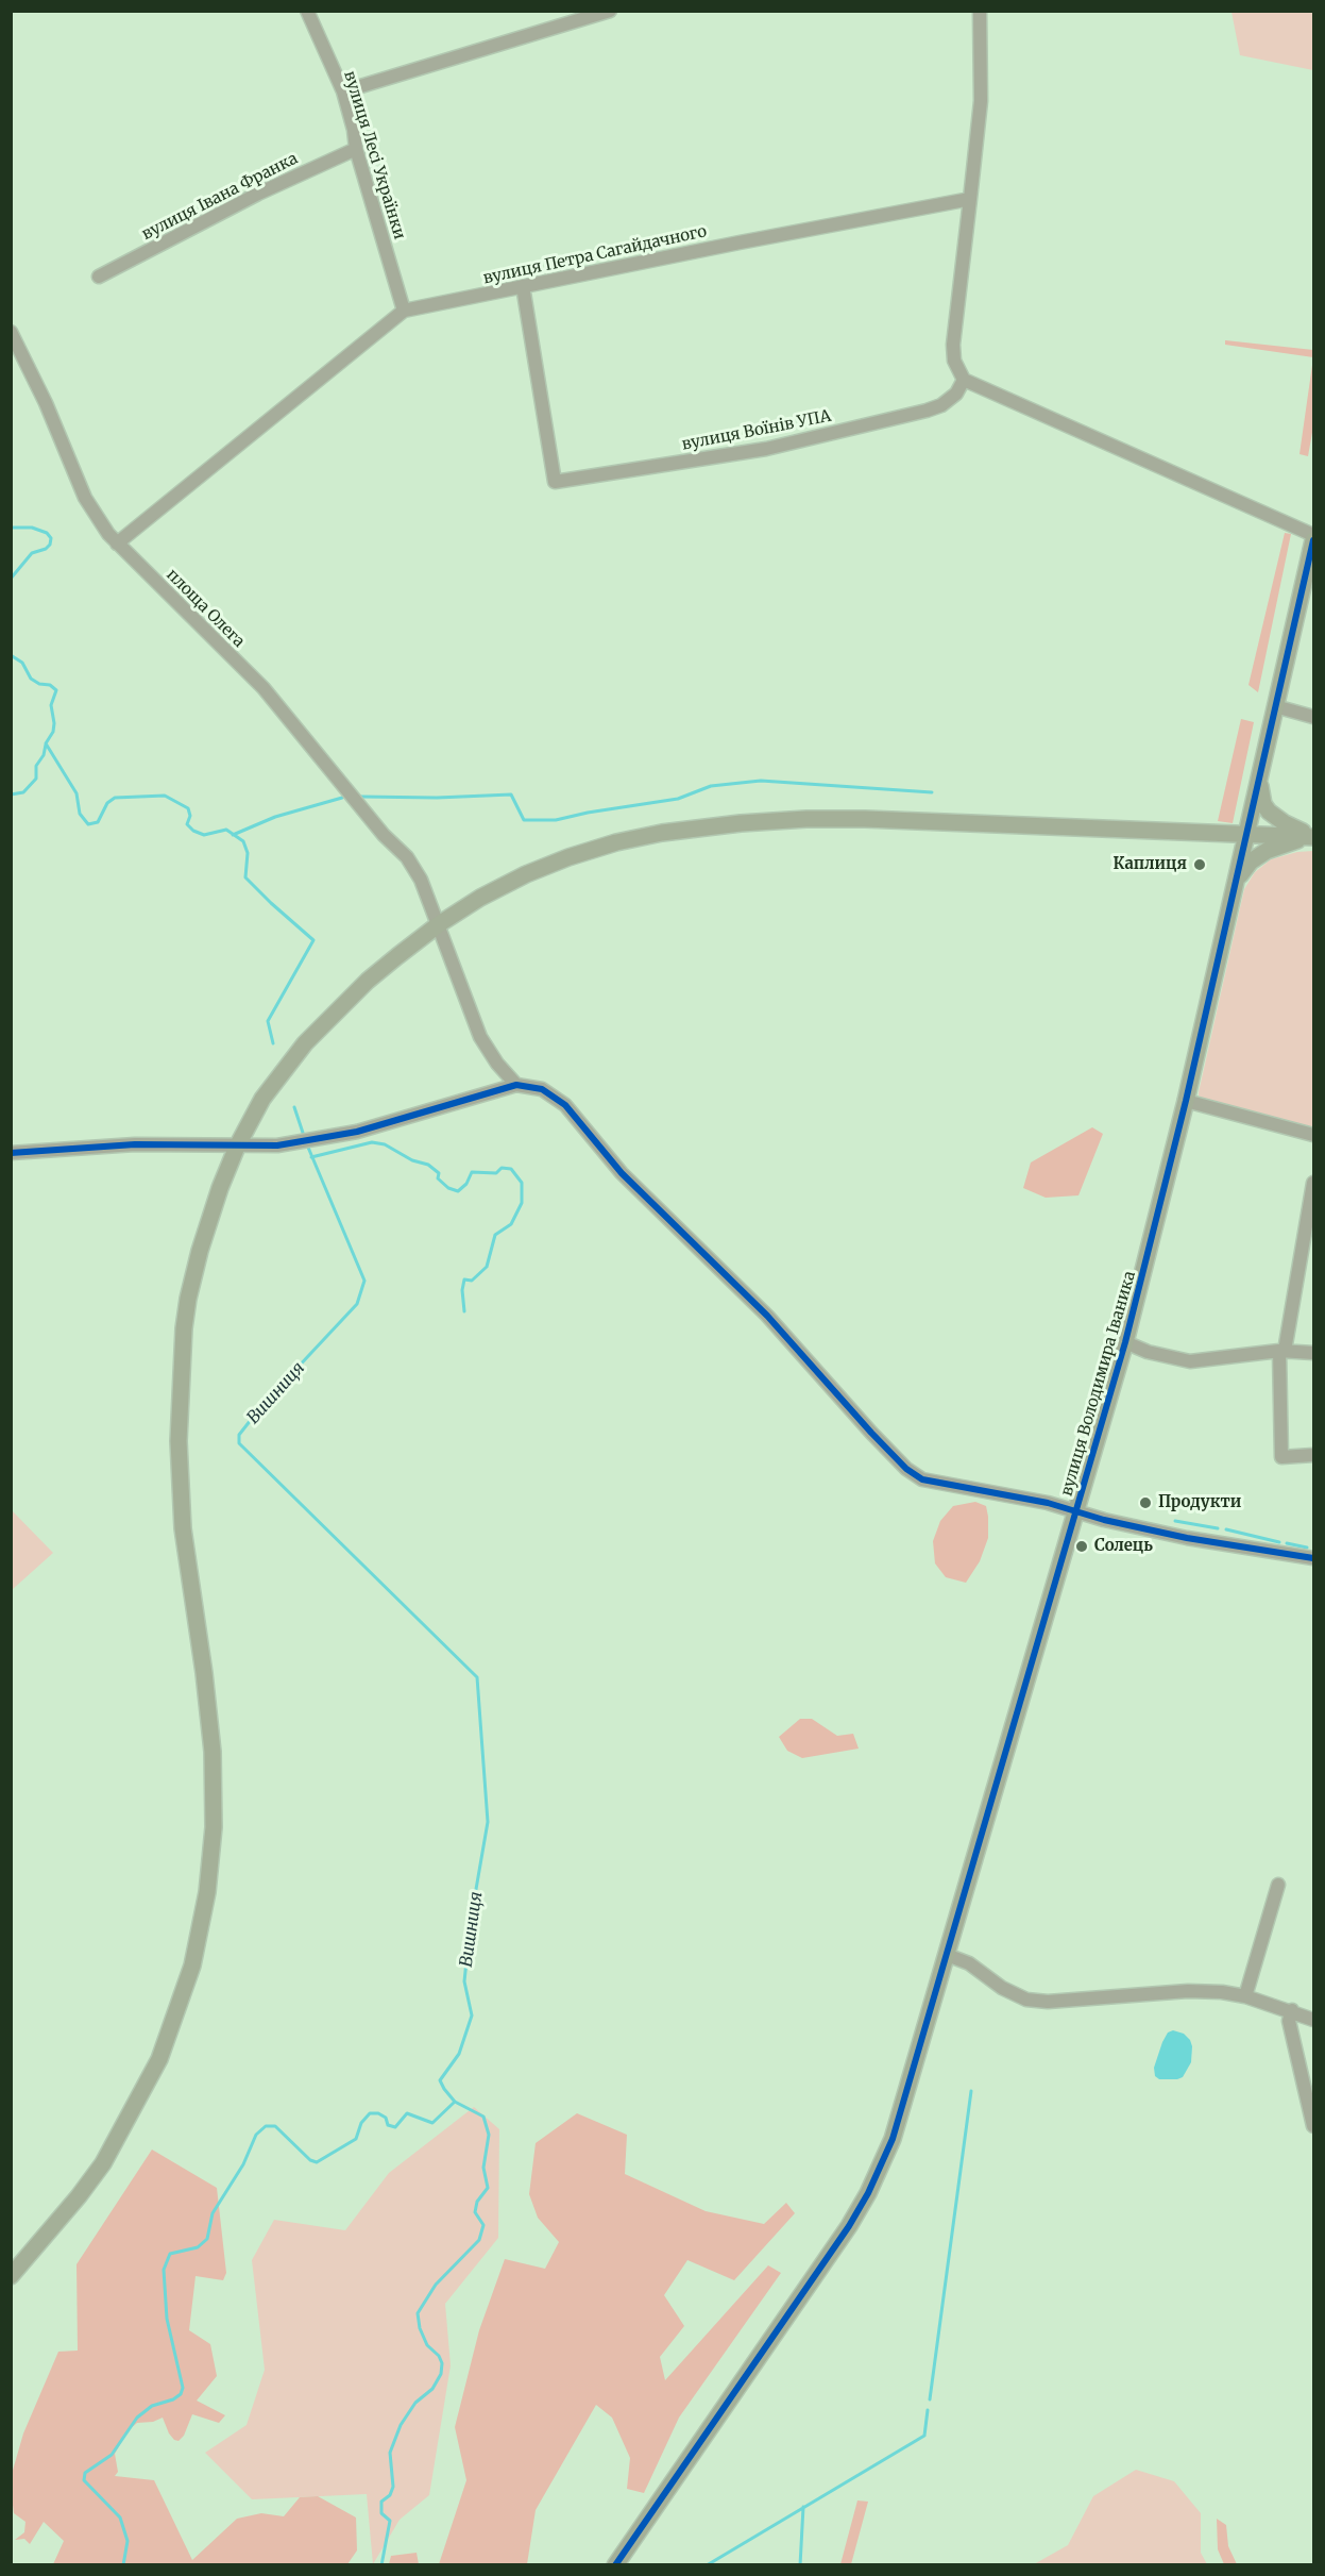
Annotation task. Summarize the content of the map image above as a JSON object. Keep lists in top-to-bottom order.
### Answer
{
  "streets": {
    "main road": ["вулиця Володимира Іваника"],
    "street": [
      "вулиця Лесі Українки",
      "вулиця Івана Франка",
      "вулиця Петра Сагайдачного",
      "вулиця Воїнів УПА",
      "площа Олега"
    ]
  },
  "crossings": [
    ["вулиця Лесі Українки", "вулиця Івана Франка"],
    ["вулиця Лесі Українки", "вулиця Петра Сагайдачного"],
    ["вулиця Петра Сагайдачного", "вулиця Воїнів УПА"],
    ["вулиця Петра Сагайдачного", "площа Олега"]
  ],
  "water": ["Вишниця"],
  "places": ["Каплиця", "Продукти", "Солець"]
}
